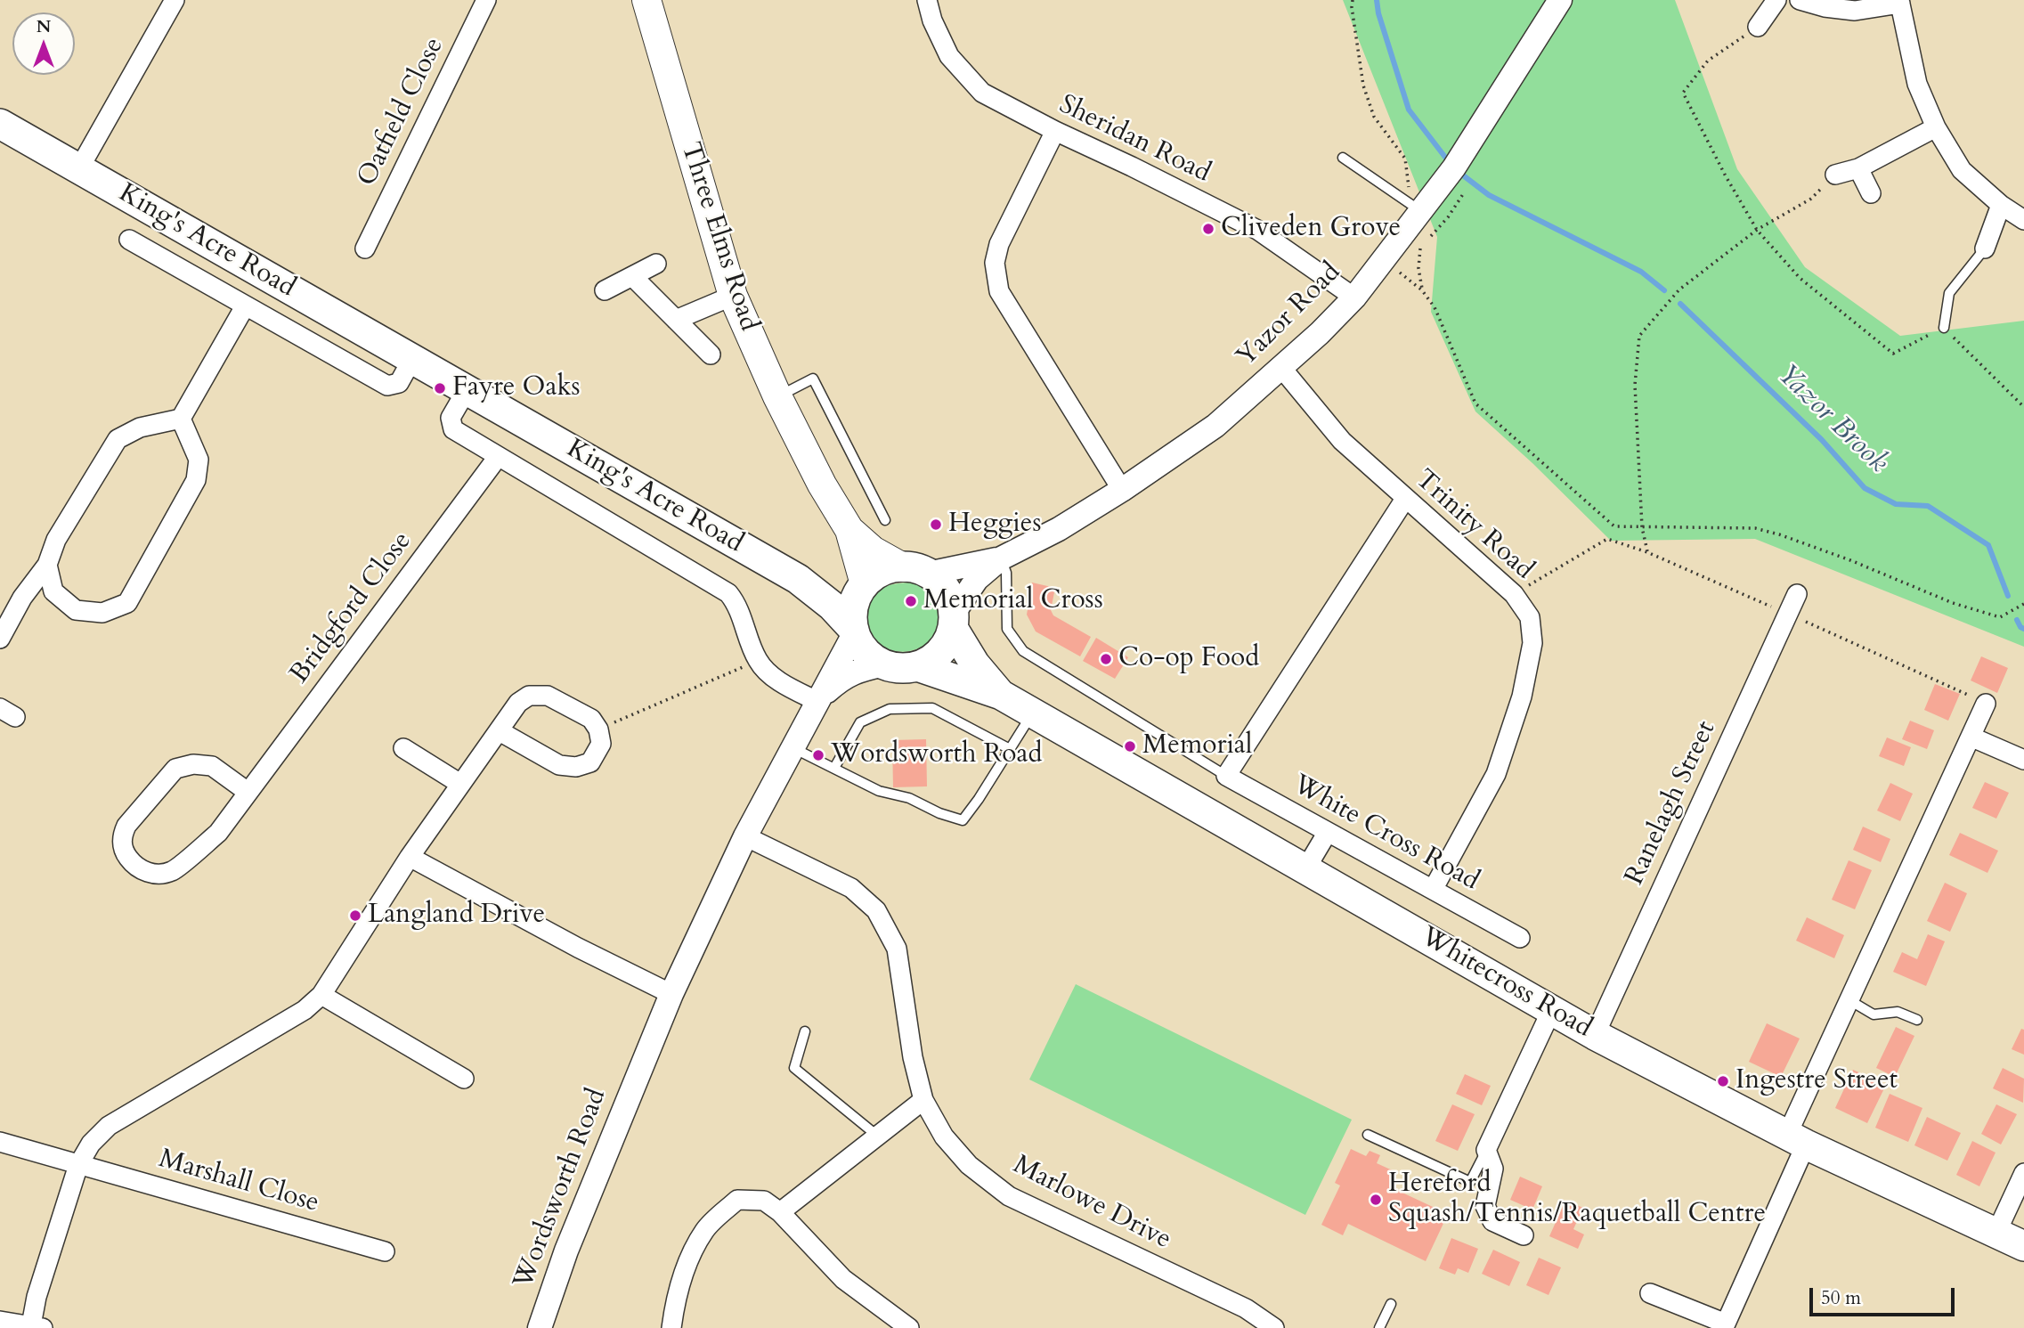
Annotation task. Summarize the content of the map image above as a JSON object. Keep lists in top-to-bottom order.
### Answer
{
  "streets": {
    "highway": ["King's Acre Road", "Whitecross Road"],
    "main road": ["Three Elms Road"],
    "street": [
      "Oatfield Close",
      "Sheridan Road",
      "Yazor Road",
      "Trinity Road",
      "Bridgford Close",
      "Ranelagh Street",
      "White Cross Road",
      "Marshall Close",
      "Wordsworth Road",
      "Marlowe Drive"
    ]
  },
  "crossings": [
    ["Sheridan Road", "Yazor Road"],
    ["Three Elms Road", "King's Acre Road"],
    ["Three Elms Road", "Yazor Road"],
    ["Three Elms Road", "Whitecross Road"],
    ["Three Elms Road", "Wordsworth Road"],
    ["King's Acre Road", "Yazor Road"],
    ["King's Acre Road", "Whitecross Road"],
    ["King's Acre Road", "Wordsworth Road"],
    ["Yazor Road", "Trinity Road"],
    ["Yazor Road", "Whitecross Road"],
    ["Yazor Road", "Wordsworth Road"],
    ["Trinity Road", "White Cross Road"],
    ["Ranelagh Street", "Whitecross Road"],
    ["Whitecross Road", "Wordsworth Road"],
    ["Wordsworth Road", "Marlowe Drive"]
  ],
  "water": ["Yazor Brook"],
  "places": [
    "Cliveden Grove",
    "Fayre Oaks",
    "Heggies",
    "Memorial Cross",
    "Co-op Food",
    "Memorial",
    "Wordsworth Road",
    "Langland Drive",
    "Ingestre Street",
    "Hereford Squash/Tennis/Raquetball Centre"
  ],
  "scale_bar": "50 m",
  "north": "top"
}
